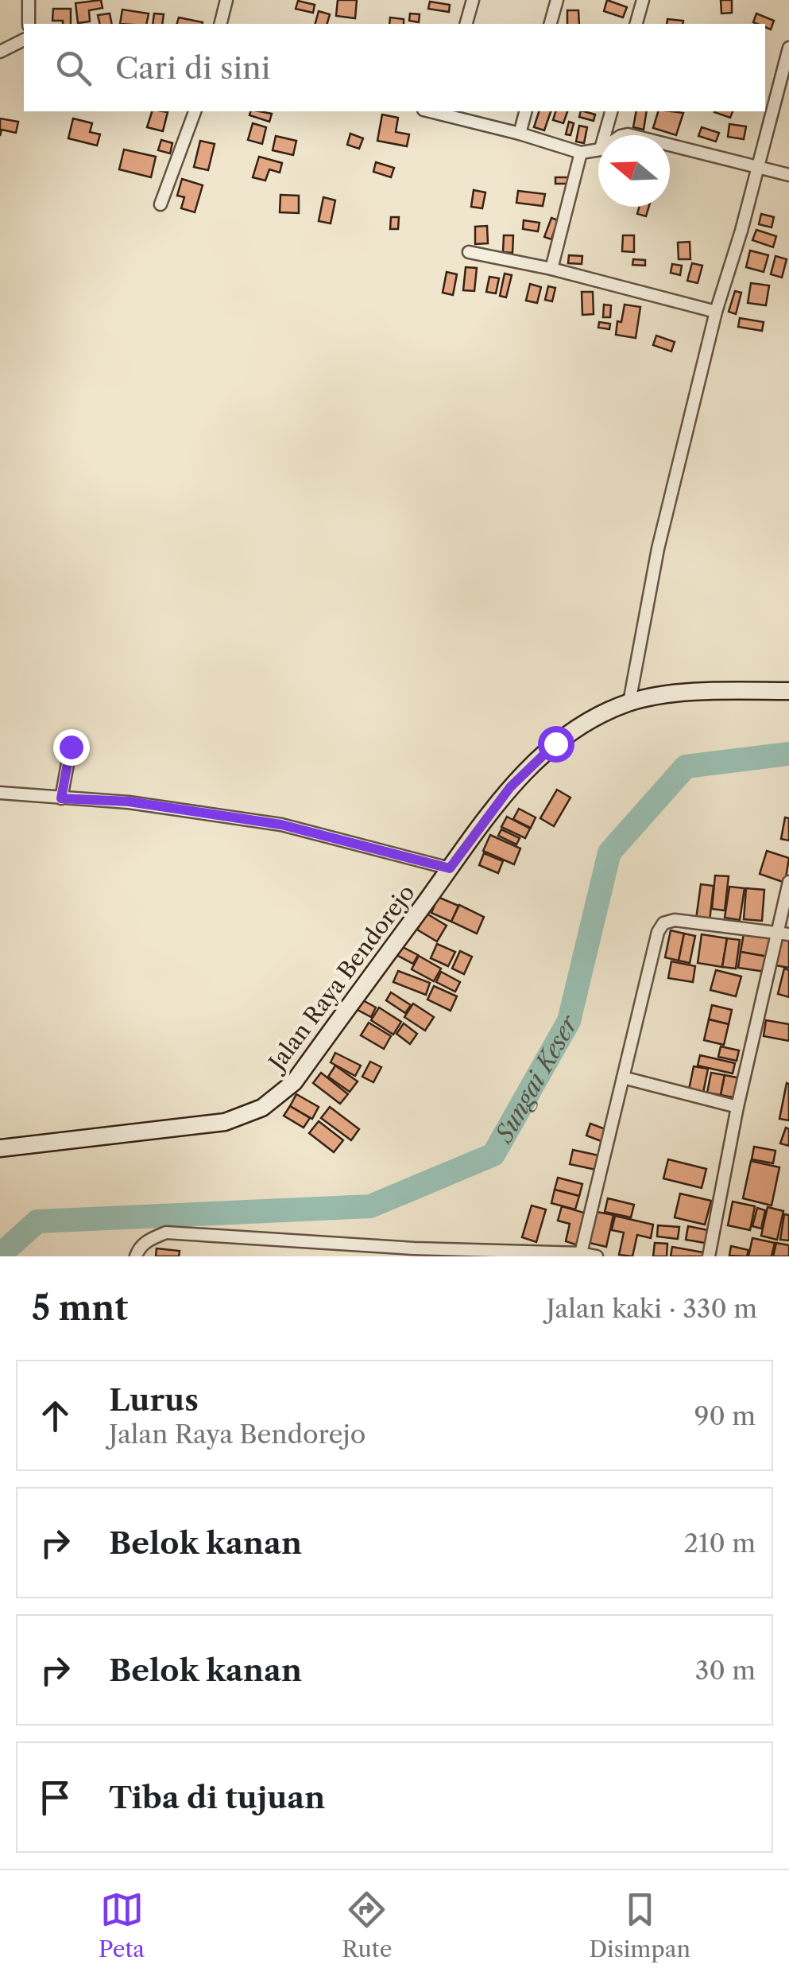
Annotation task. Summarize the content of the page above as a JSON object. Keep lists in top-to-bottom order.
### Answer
{
  "streets": {
    "main road": ["Jalan Raya Bendorejo"]
  },
  "water": ["Sungai Keser"],
  "north": "left",
  "page": {
    "search": "Cari di sini",
    "heading": ["5 mnt", "Jalan kaki · 330 m"],
    "list": [
      ["Lurus", "Jalan Raya Bendorejo", "90 m"],
      ["Belok kanan", "210 m"],
      ["Belok kanan", "30 m"],
      "Tiba di tujuan"
    ],
    "nav": ["Peta", "Rute", "Disimpan"]
  }
}
